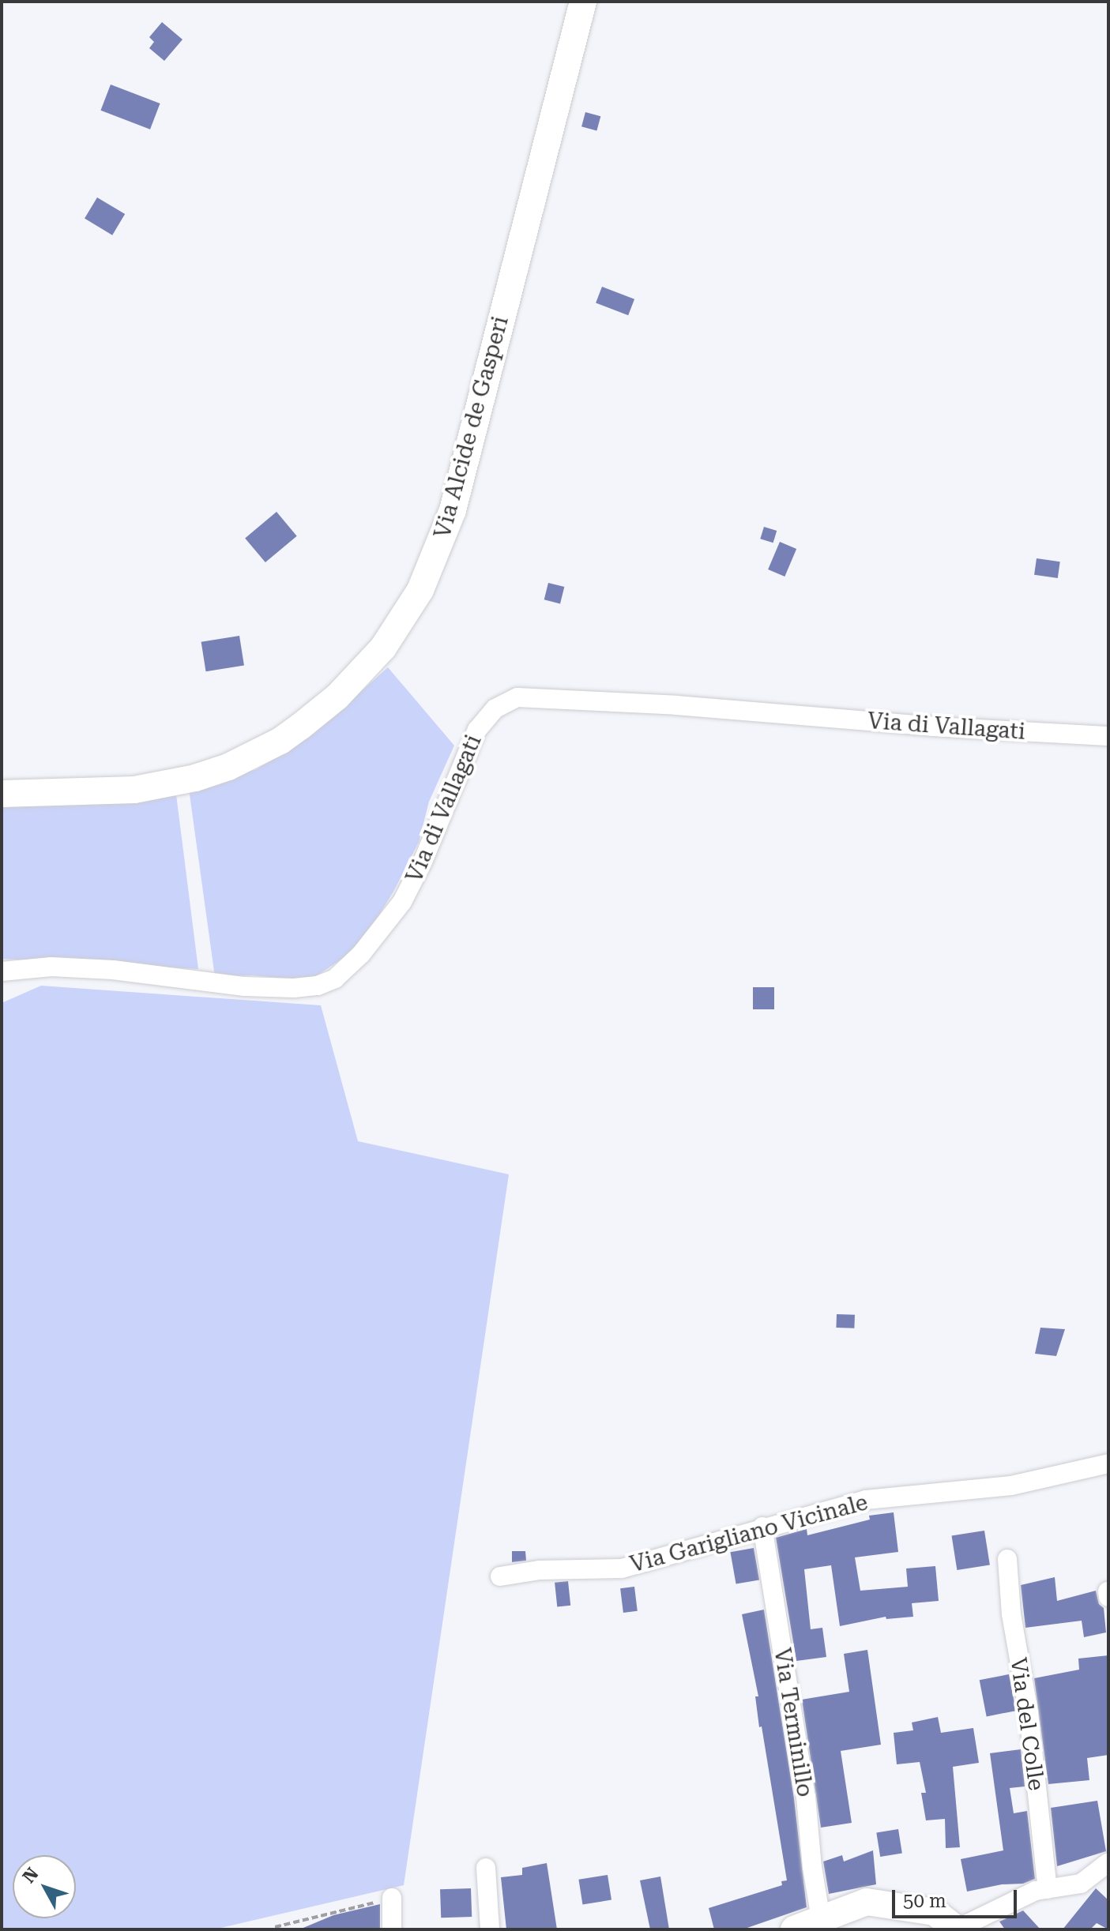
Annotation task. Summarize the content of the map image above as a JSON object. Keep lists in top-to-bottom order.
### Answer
{
  "streets": {
    "street": [
      "Via Alcide de Gasperi",
      "Via di Vallagati",
      "Via Garigliano Vicinale",
      "Via Terminillo",
      "Via del Colle"
    ]
  },
  "crossings": [
    ["Via Garigliano Vicinale", "Via Terminillo"]
  ],
  "scale_bar": "50 m",
  "north": "top left"
}
